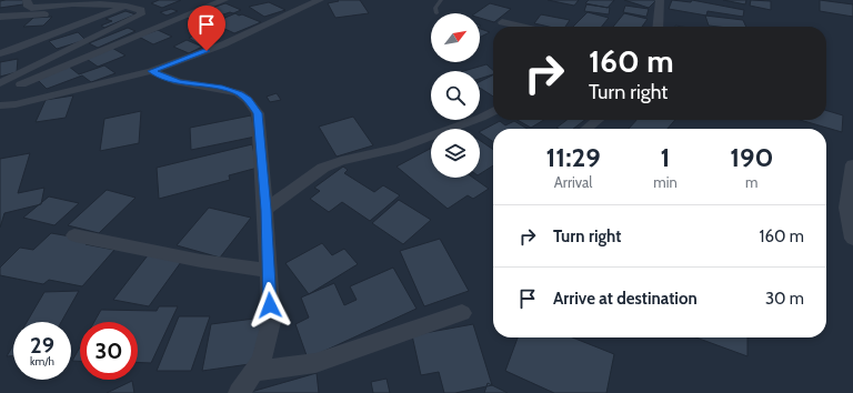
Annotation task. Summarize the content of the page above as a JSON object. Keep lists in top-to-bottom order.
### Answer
{
  "north": "top right",
  "page": {
    "turn": ["160 m", "Turn right"],
    "eta": [
      "11:29",
      "Arrival",
      "1",
      "min",
      "190",
      "m"
    ],
    "list": [
      {
        "name": "Turn right",
        "value": "160 m"
      },
      {
        "name": "Arrive at destination",
        "value": "30 m"
      }
    ],
    "speed": "29 km/h",
    "limit": "30"
  }
}
